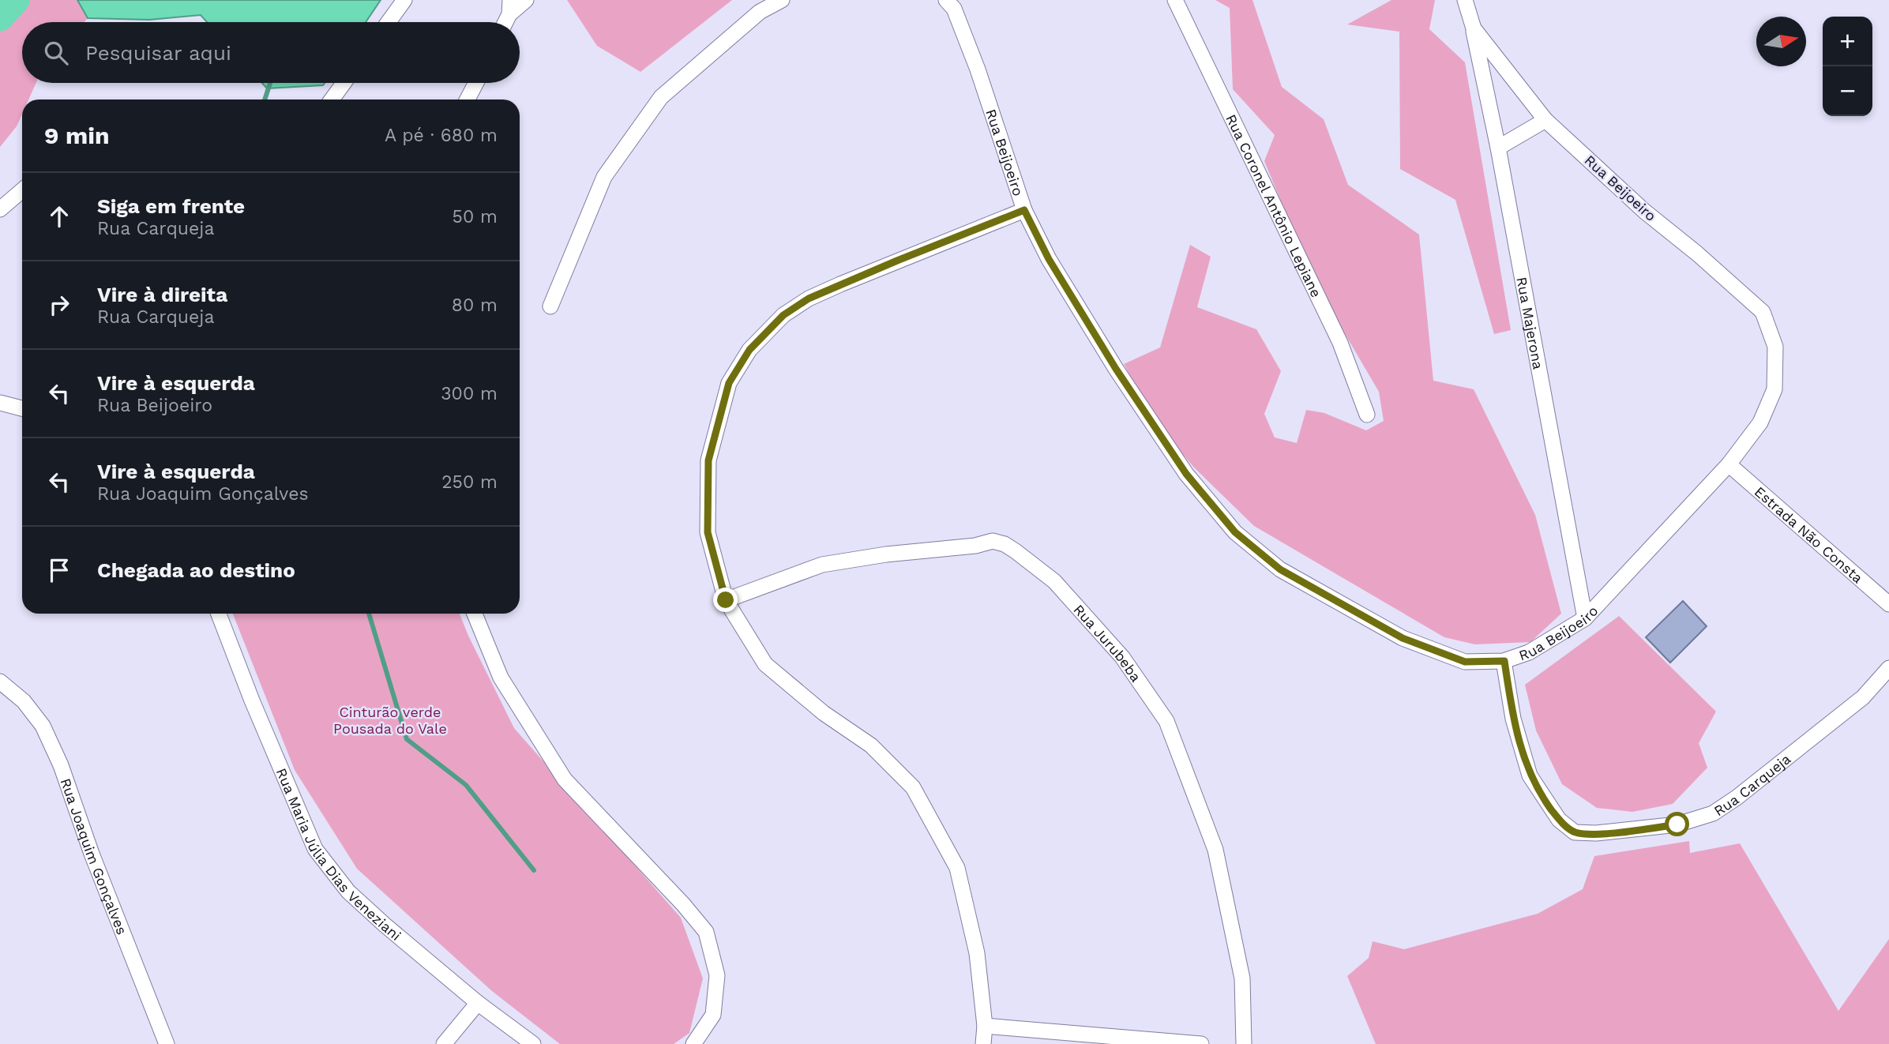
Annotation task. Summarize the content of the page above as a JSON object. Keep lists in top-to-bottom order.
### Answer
{
  "streets": {
    "street": [
      "Rua Beijoeiro",
      "Rua Coronel Antônio Lepiane",
      "Rua Majerona",
      "Estrada Não Consta",
      "Rua Jurubeba",
      "Rua Carqueja",
      "Rua Maria Júlia Dias Veneziani",
      "Rua Joaquim Gonçalves"
    ]
  },
  "crossings": [
    ["Rua Beijoeiro", "Rua Majerona"],
    ["Rua Beijoeiro", "Estrada Não Consta"],
    ["Rua Beijoeiro", "Rua Carqueja"]
  ],
  "parks": ["Cinturão verde Pousada do Vale"],
  "north": "right",
  "page": {
    "map_buttons": ["+", "−"],
    "search": "Pesquisar aqui",
    "heading": ["9 min", "A pé · 680 m"],
    "list": [
      ["Siga em frente", "Rua Carqueja", "50 m"],
      ["Vire à direita", "Rua Carqueja", "80 m"],
      ["Vire à esquerda", "Rua Beijoeiro", "300 m"],
      ["Vire à esquerda", "Rua Joaquim Gonçalves", "250 m"],
      "Chegada ao destino"
    ]
  }
}
